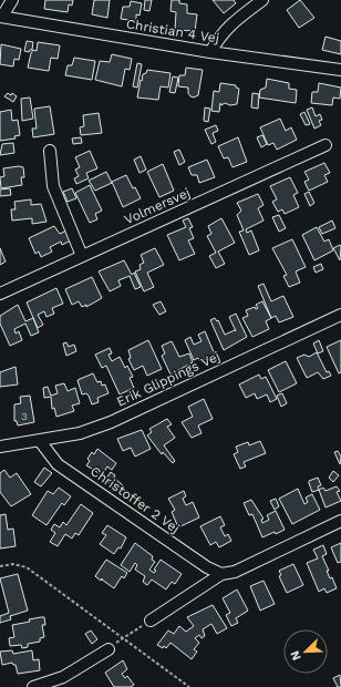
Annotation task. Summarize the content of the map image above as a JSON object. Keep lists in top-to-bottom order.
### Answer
{
  "streets": {
    "street": [
      "Christian 4 Vej",
      "Volmersvej",
      "Erik Glippings Vej",
      "Christoffer 2 Vej"
    ]
  },
  "crossings": [
    ["Erik Glippings Vej", "Christoffer 2 Vej"]
  ],
  "house_numbers": ["3"],
  "north": "bottom left"
}
